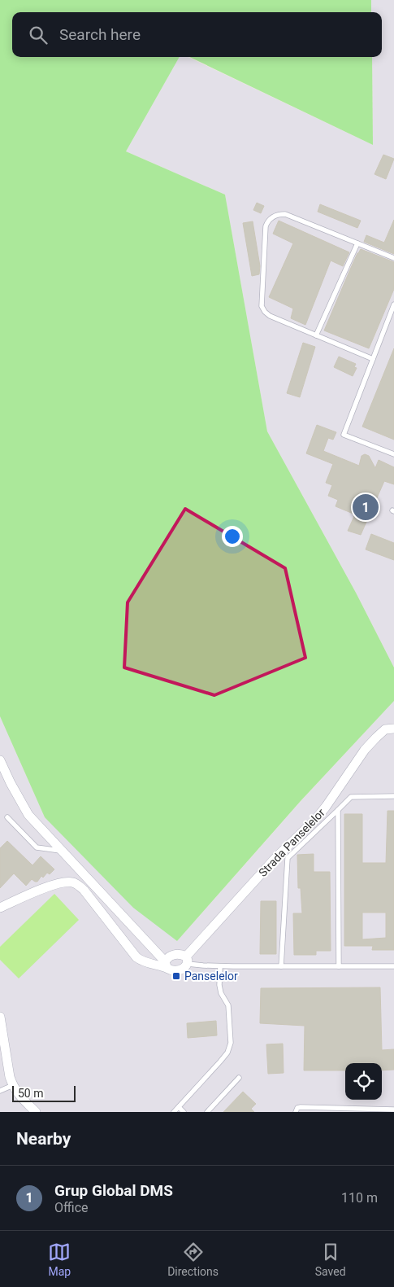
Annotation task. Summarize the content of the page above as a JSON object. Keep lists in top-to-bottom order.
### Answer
{
  "streets": {
    "street": ["Strada Panselelor"]
  },
  "places": {
    "transit": ["Panselelor"]
  },
  "scale_bar": "50 m",
  "page": {
    "search": "Search here",
    "pins": "1",
    "scale": "50 m",
    "heading": "Nearby",
    "list": [
      {
        "mark": "1",
        "name": "Grup Global DMS",
        "note": "Office",
        "value": "110 m"
      }
    ],
    "nav": ["Map", "Directions", "Saved"]
  }
}
